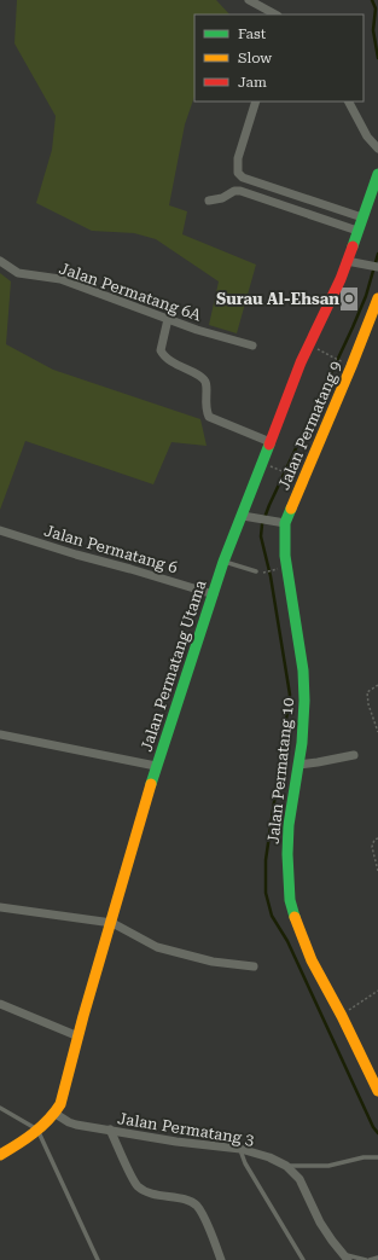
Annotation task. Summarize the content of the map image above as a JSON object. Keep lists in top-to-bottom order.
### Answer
{
  "streets": {
    "street": [
      "Jalan Permatang 6A",
      "Jalan Permatang 9",
      "Jalan Permatang 6",
      "Jalan Permatang Utama",
      "Jalan Permatang 10",
      "Jalan Permatang 3"
    ]
  },
  "crossings": [
    ["Jalan Permatang 9", "Jalan Permatang 10"],
    ["Jalan Permatang 6", "Jalan Permatang Utama"],
    ["Jalan Permatang Utama", "Jalan Permatang 3"]
  ],
  "places": ["Surau Al-Ehsan"],
  "legend": ["Fast", "Slow", "Jam"]
}
